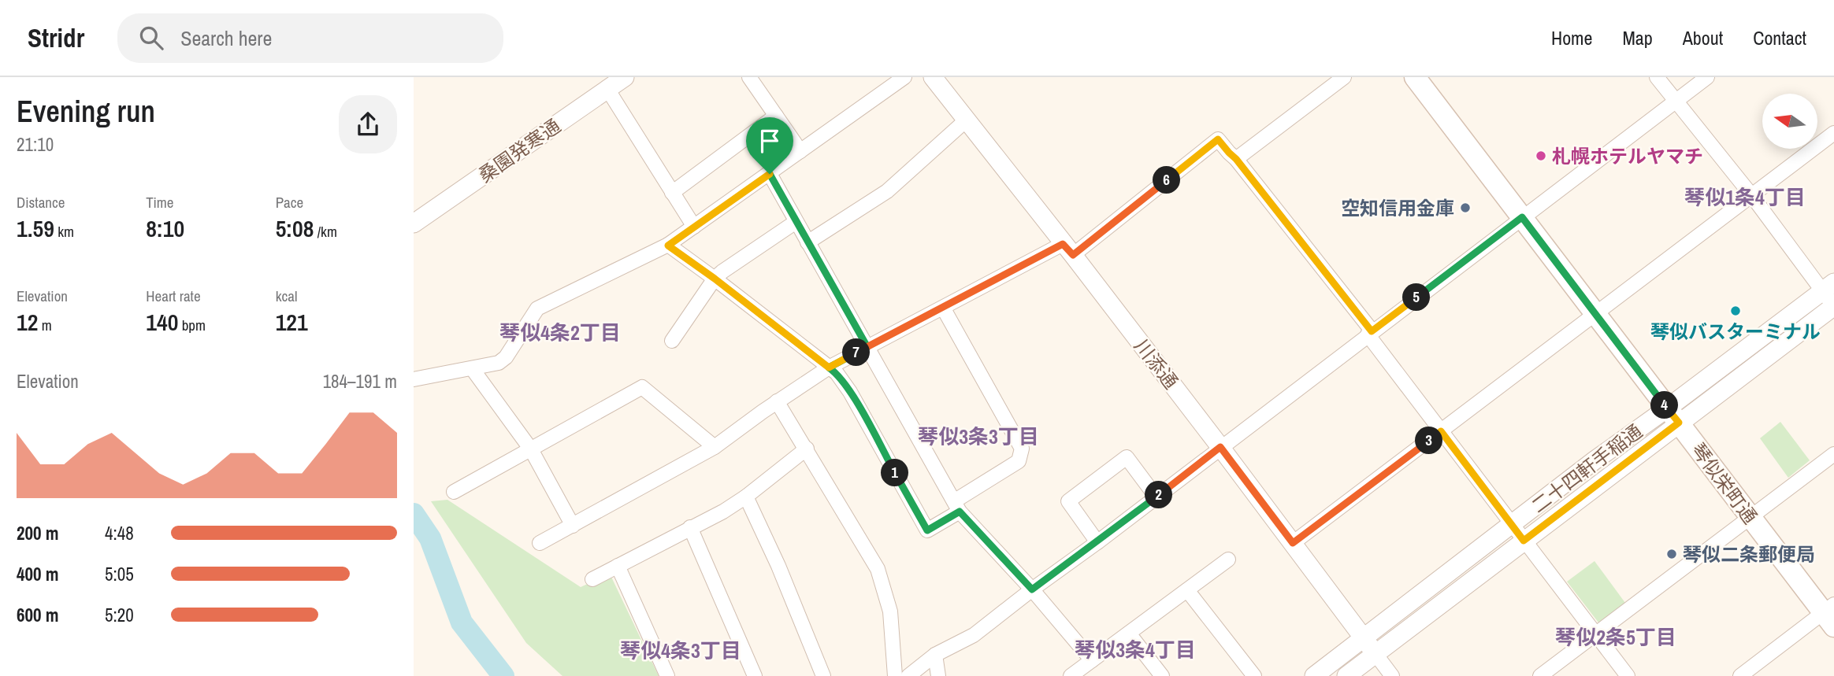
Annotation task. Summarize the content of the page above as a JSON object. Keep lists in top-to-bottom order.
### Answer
{
  "streets": {
    "main road": ["琴似栄町通"],
    "street": ["桑園発寒通", "川添通", "二十四軒手稲通"]
  },
  "crossings": [
    ["川添通", "二十四軒手稲通"],
    ["二十四軒手稲通", "琴似栄町通"]
  ],
  "districts": [
    "琴似1条4丁目",
    "琴似4条2丁目",
    "琴似3条3丁目",
    "琴似2条5丁目",
    "琴似3条4丁目",
    "琴似4条3丁目"
  ],
  "places": [
    "札幌ホテルヤマチ",
    "空知信用金庫",
    "琴似バスターミナル",
    "琴似二条郵便局"
  ],
  "north": "left",
  "page": {
    "header": "Stridr",
    "search": "Search here",
    "nav": [
      "Home",
      "Map",
      "About",
      "Contact"
    ],
    "heading": ["Evening run", "21:10"],
    "pins": [
      "6",
      "5",
      "7",
      "4",
      "3",
      "1",
      "2"
    ],
    "stats": [
      ["Distance", "1.59 km"],
      ["Time", "8:10"],
      ["Pace", "5:08 /km"],
      ["Elevation", "12 m"],
      ["Heart rate", "140 bpm"],
      ["kcal", "121"]
    ],
    "chart": ["Elevation", "184–191 m"],
    "list": [
      {
        "name": "200 m",
        "note": "4:48"
      },
      {
        "name": "400 m",
        "note": "5:05"
      },
      {
        "name": "600 m",
        "note": "5:20"
      }
    ]
  }
}
